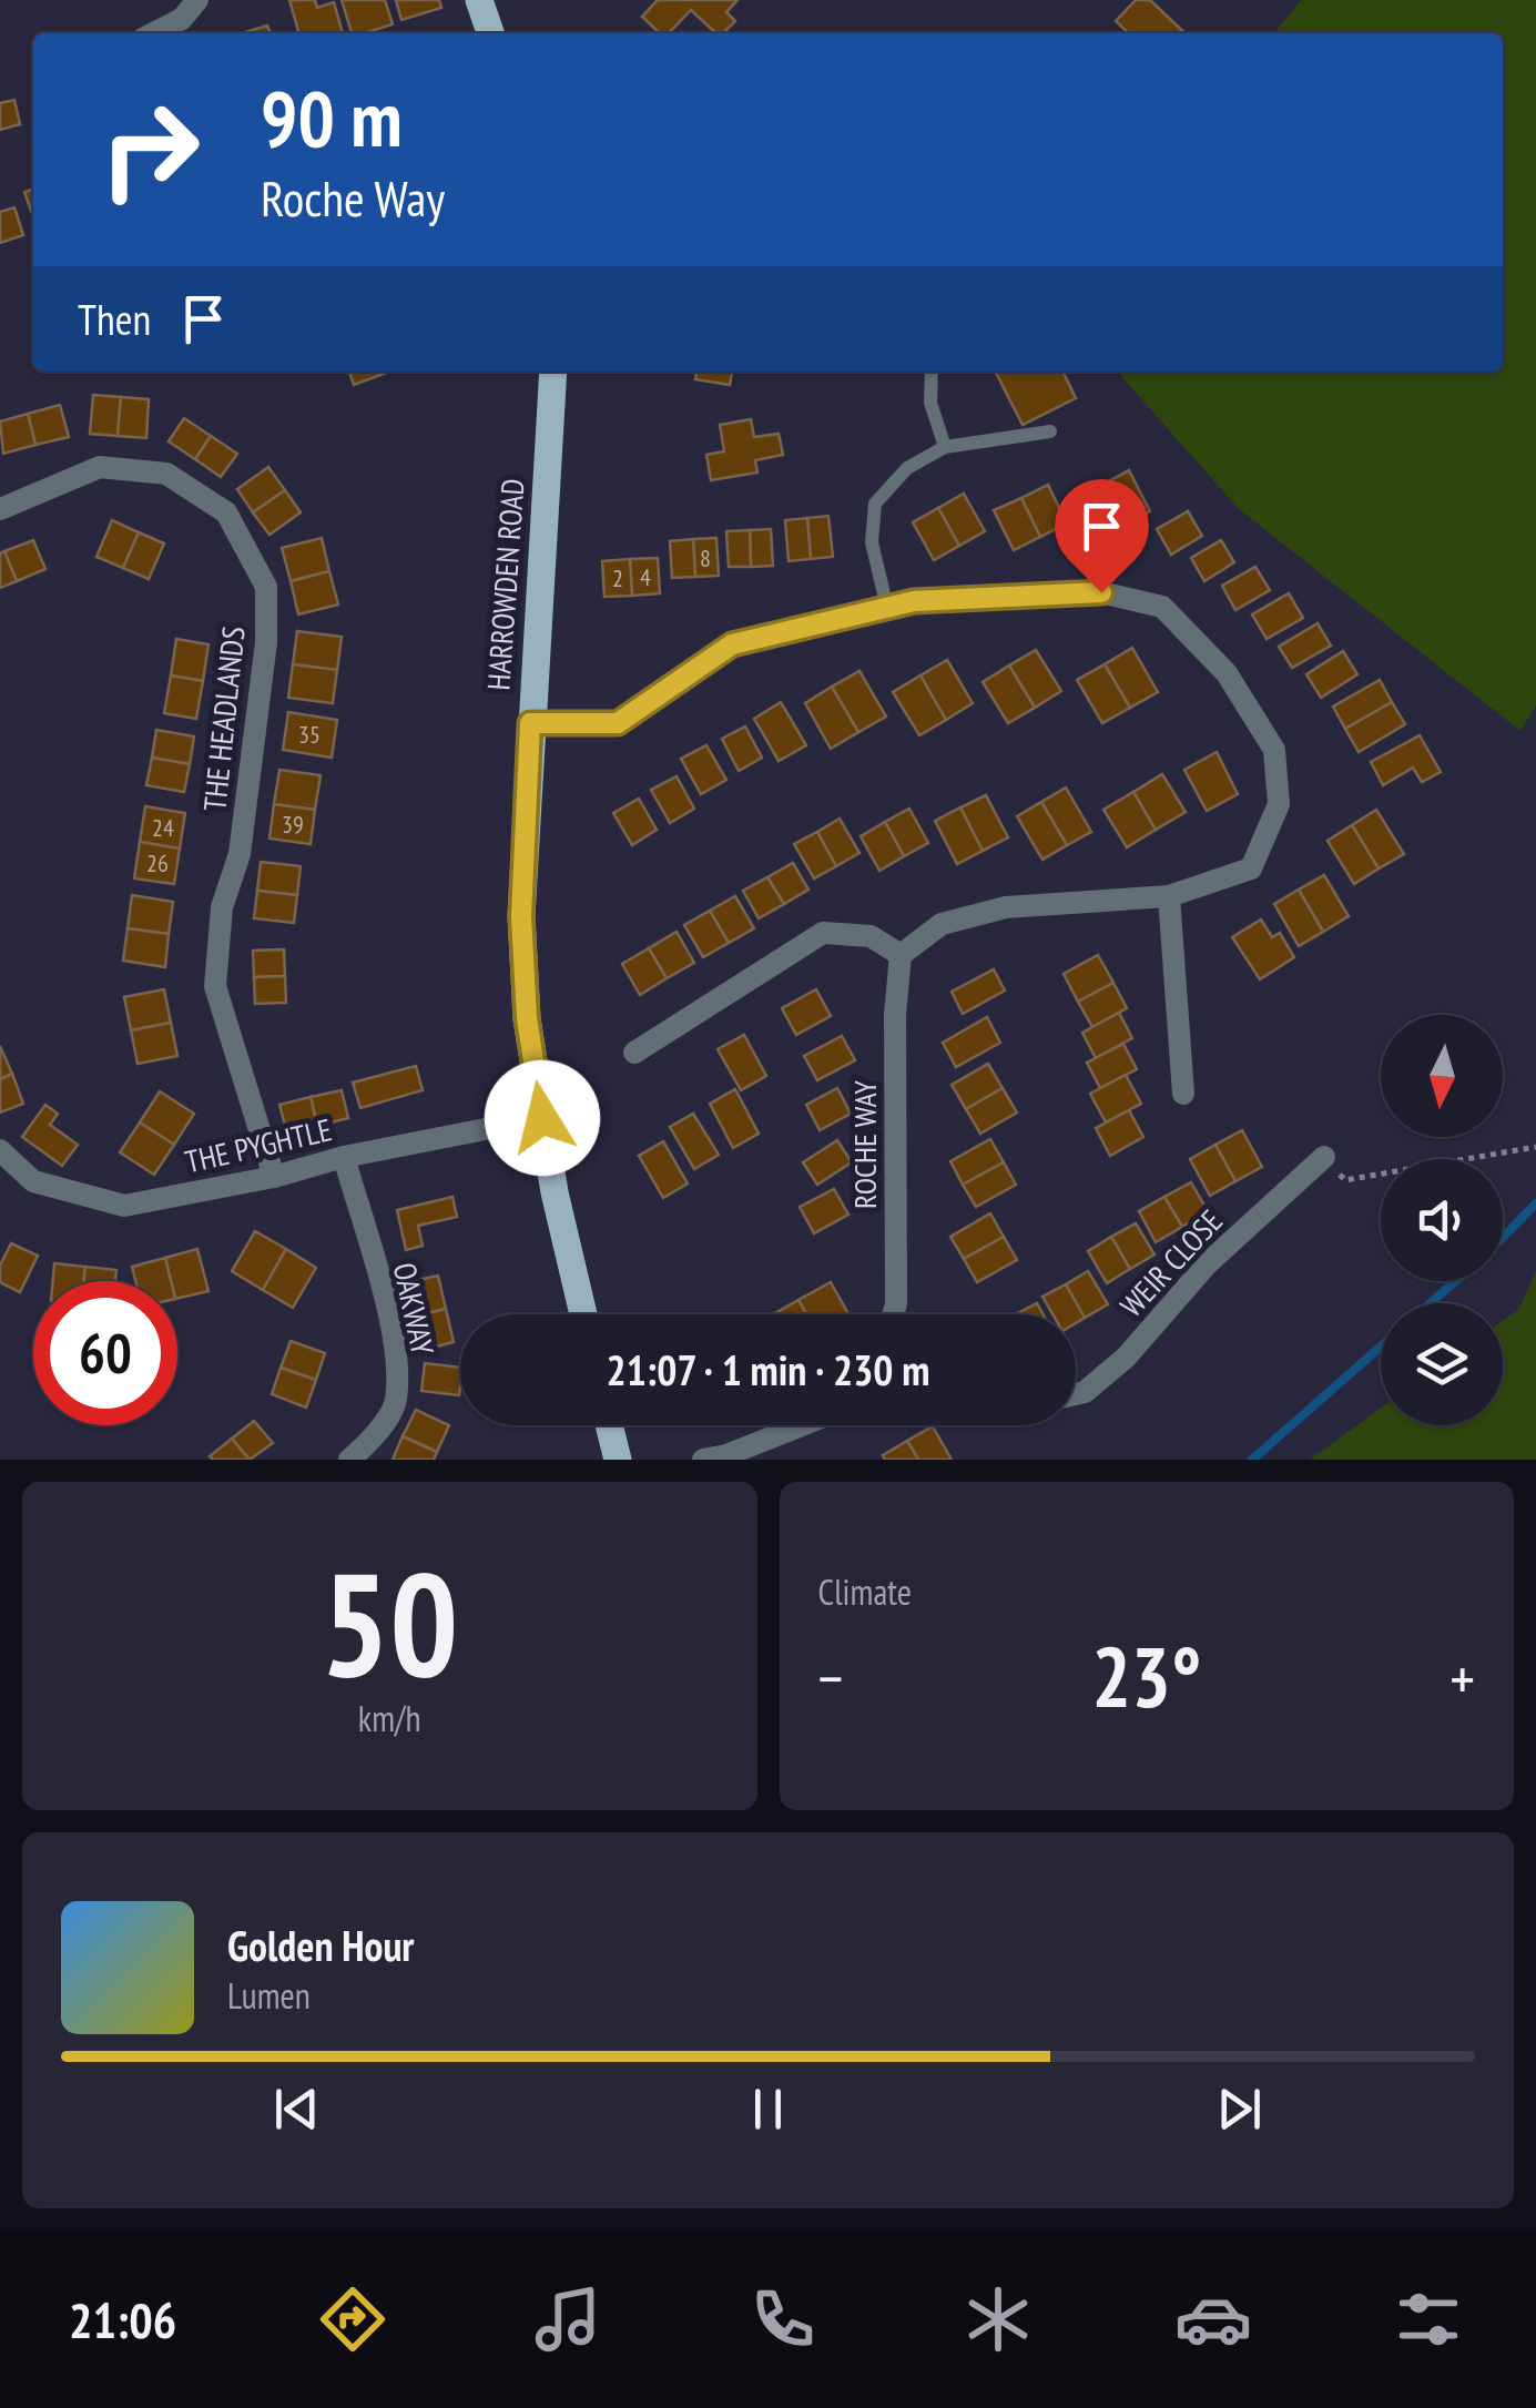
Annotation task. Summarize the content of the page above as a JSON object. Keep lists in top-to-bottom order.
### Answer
{
  "streets": {
    "main road": ["HARROWDEN ROAD"],
    "street": [
      "THE HEADLANDS",
      "ROCHE WAY",
      "THE PYGHTLE",
      "WEIR CLOSE",
      "OAKWAY"
    ]
  },
  "crossings": [
    ["HARROWDEN ROAD", "THE PYGHTLE"],
    ["THE HEADLANDS", "THE PYGHTLE"],
    ["THE PYGHTLE", "OAKWAY"]
  ],
  "house_numbers": [
    "8",
    "4",
    "2",
    "35",
    "39",
    "24",
    "26"
  ],
  "north": "bottom",
  "page": {
    "turn": ["90 m", "Roche Way"],
    "then": "Then",
    "limit": "60",
    "trip": "21:07 · 1 min · 230 m",
    "tile": [
      ["50", "km/h"],
      "Climate"
    ],
    "heat": ["−", "23°", "+"],
    "song": ["Golden Hour", "Lumen"],
    "tabs": "21:06"
  }
}
